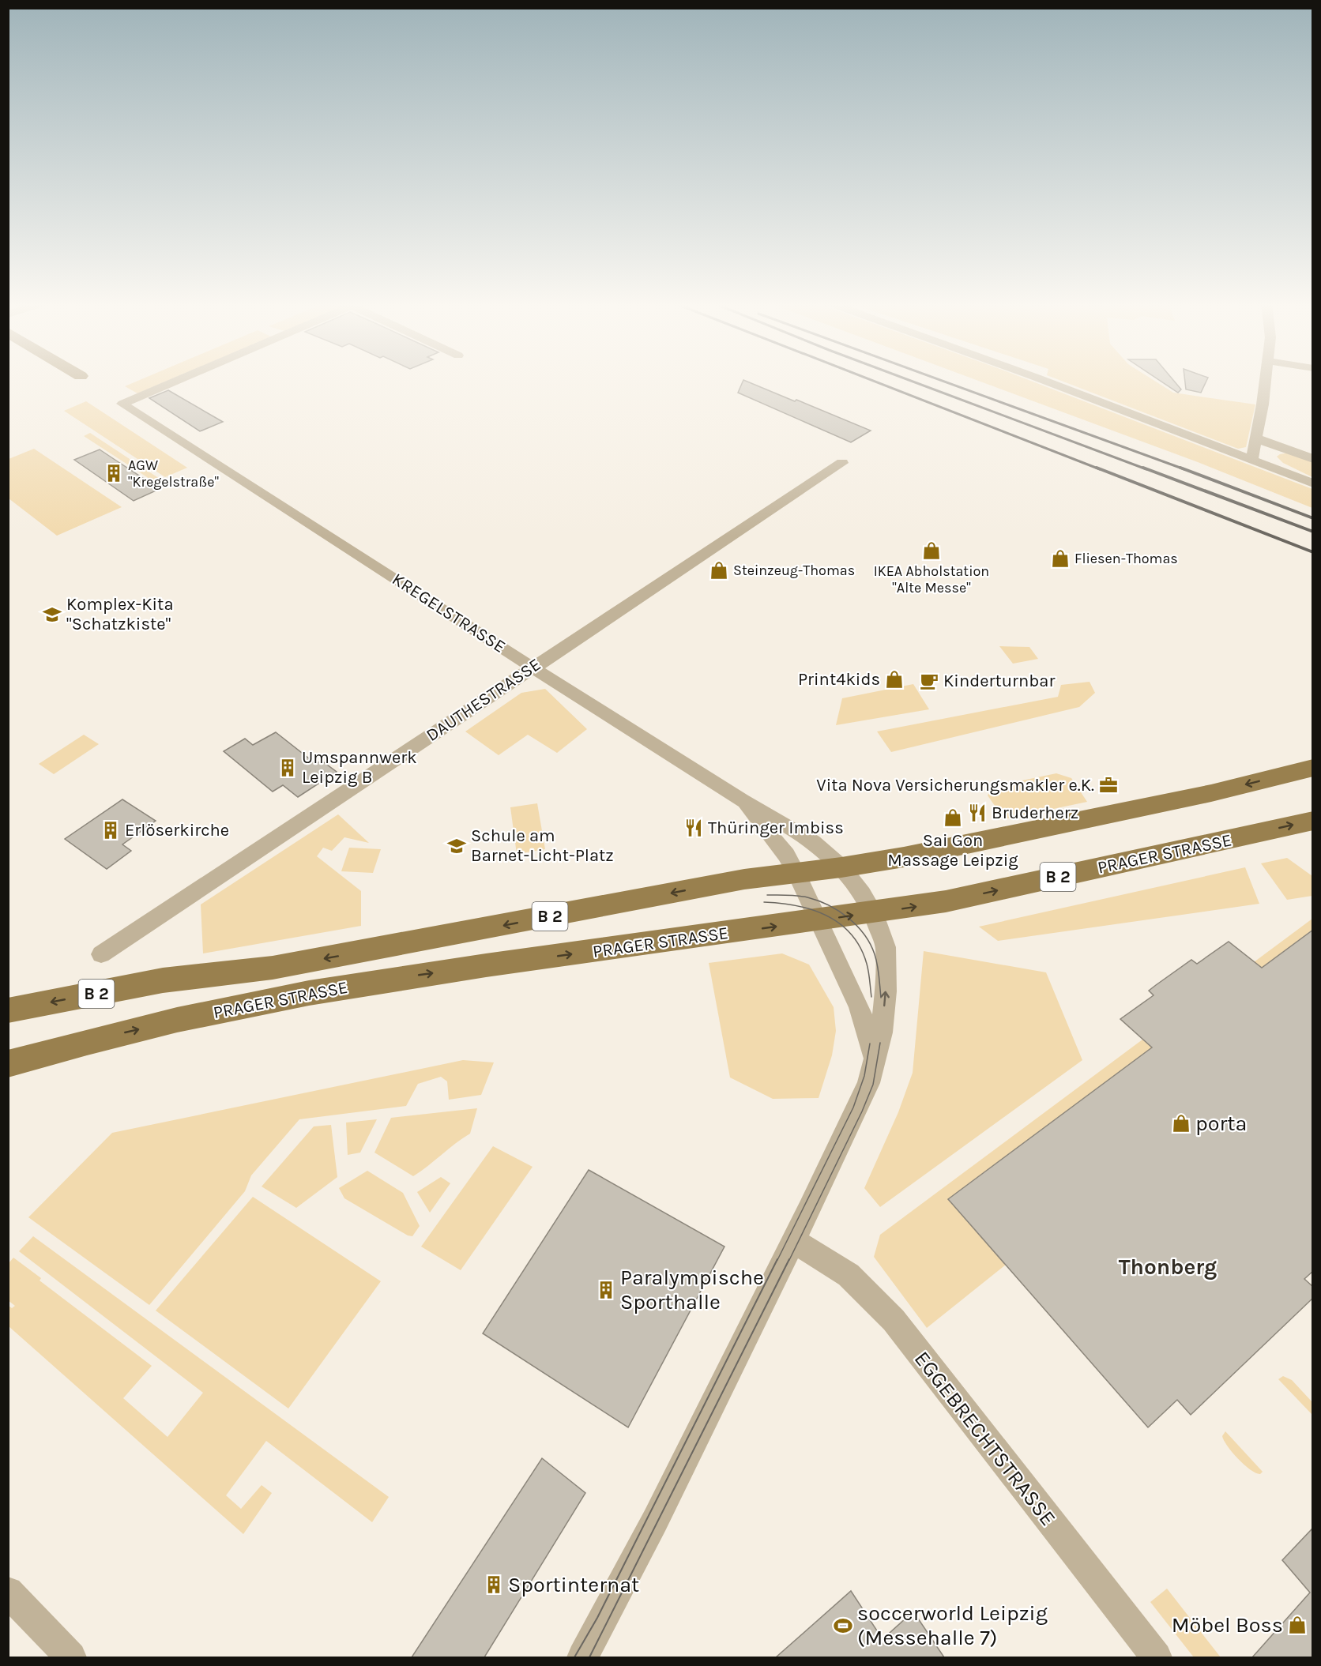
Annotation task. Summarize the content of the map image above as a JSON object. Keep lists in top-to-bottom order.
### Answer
{
  "streets": {
    "main road": ["PRAGER STRASSE", "B 2"],
    "street": ["KREGELSTRASSE", "DAUTHESTRASSE", "EGGEBRECHTSTRASSE"]
  },
  "crossings": [
    ["KREGELSTRASSE", "DAUTHESTRASSE"],
    ["KREGELSTRASSE", "PRAGER STRASSE"],
    ["KREGELSTRASSE", "EGGEBRECHTSTRASSE"]
  ],
  "districts": ["Thonberg"],
  "places": {
    "building": [
      "AGW \"Kregelstraße\"",
      "Umspannwerk Leipzig B",
      "Erlöserkirche",
      "Paralympische Sporthalle",
      "Sportinternat"
    ],
    "shop": [
      "IKEA Abholstation \"Alte Messe\"",
      "Fliesen-Thomas",
      "Steinzeug-Thomas",
      "Print4kids",
      "Sai Gon Massage Leipzig",
      "porta",
      "Möbel Boss"
    ],
    "school or university": ["Komplex-Kita \"Schatzkiste\"", "Schule am Barnet-Licht-Platz"],
    "cafe": ["Kinderturnbar"],
    "office": ["Vita Nova Versicherungsmakler e.K."],
    "restaurant": ["Bruderherz", "Thüringer Imbiss"],
    "sports": ["soccerworld Leipzig (Messehalle 7)"]
  }
}
